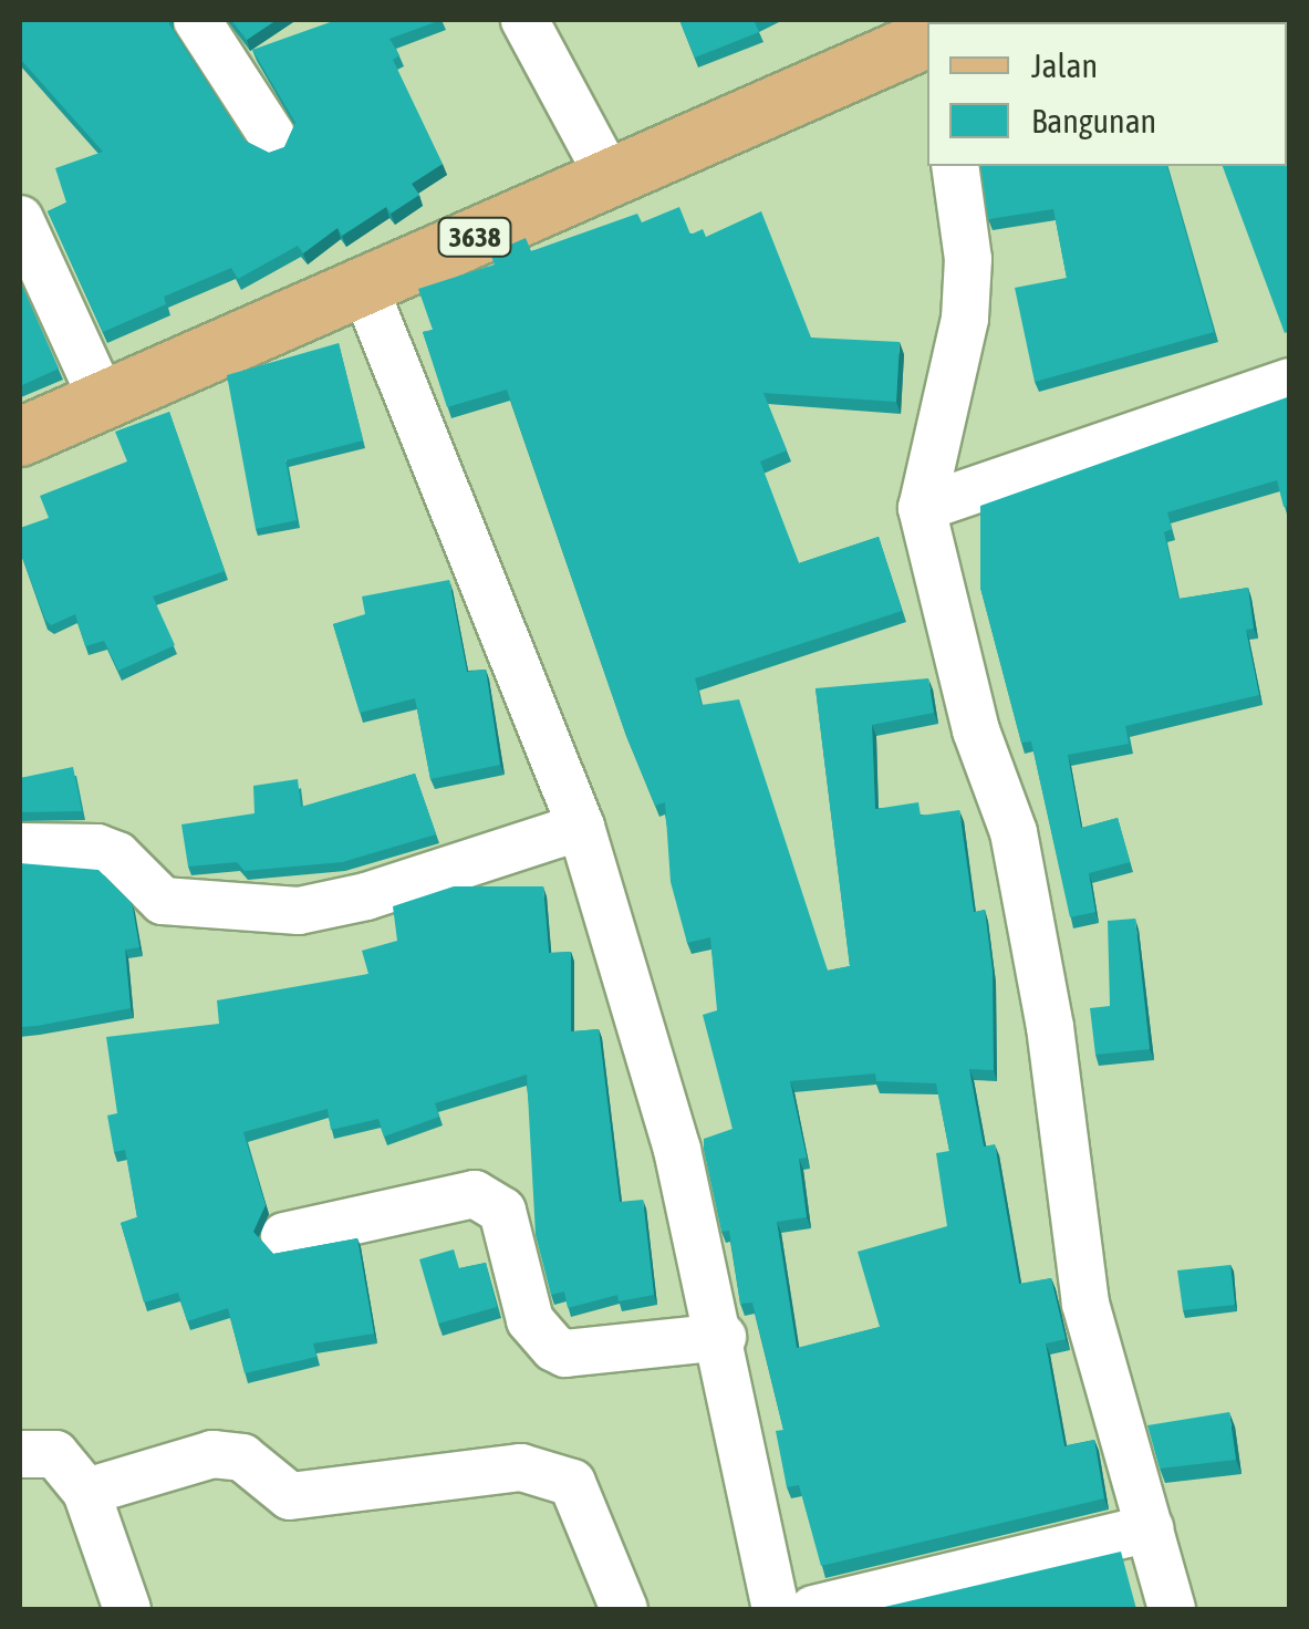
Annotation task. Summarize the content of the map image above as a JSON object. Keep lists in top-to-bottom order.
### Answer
{
  "streets": {
    "main road": ["3638"]
  },
  "legend": ["Jalan", "Bangunan"]
}
